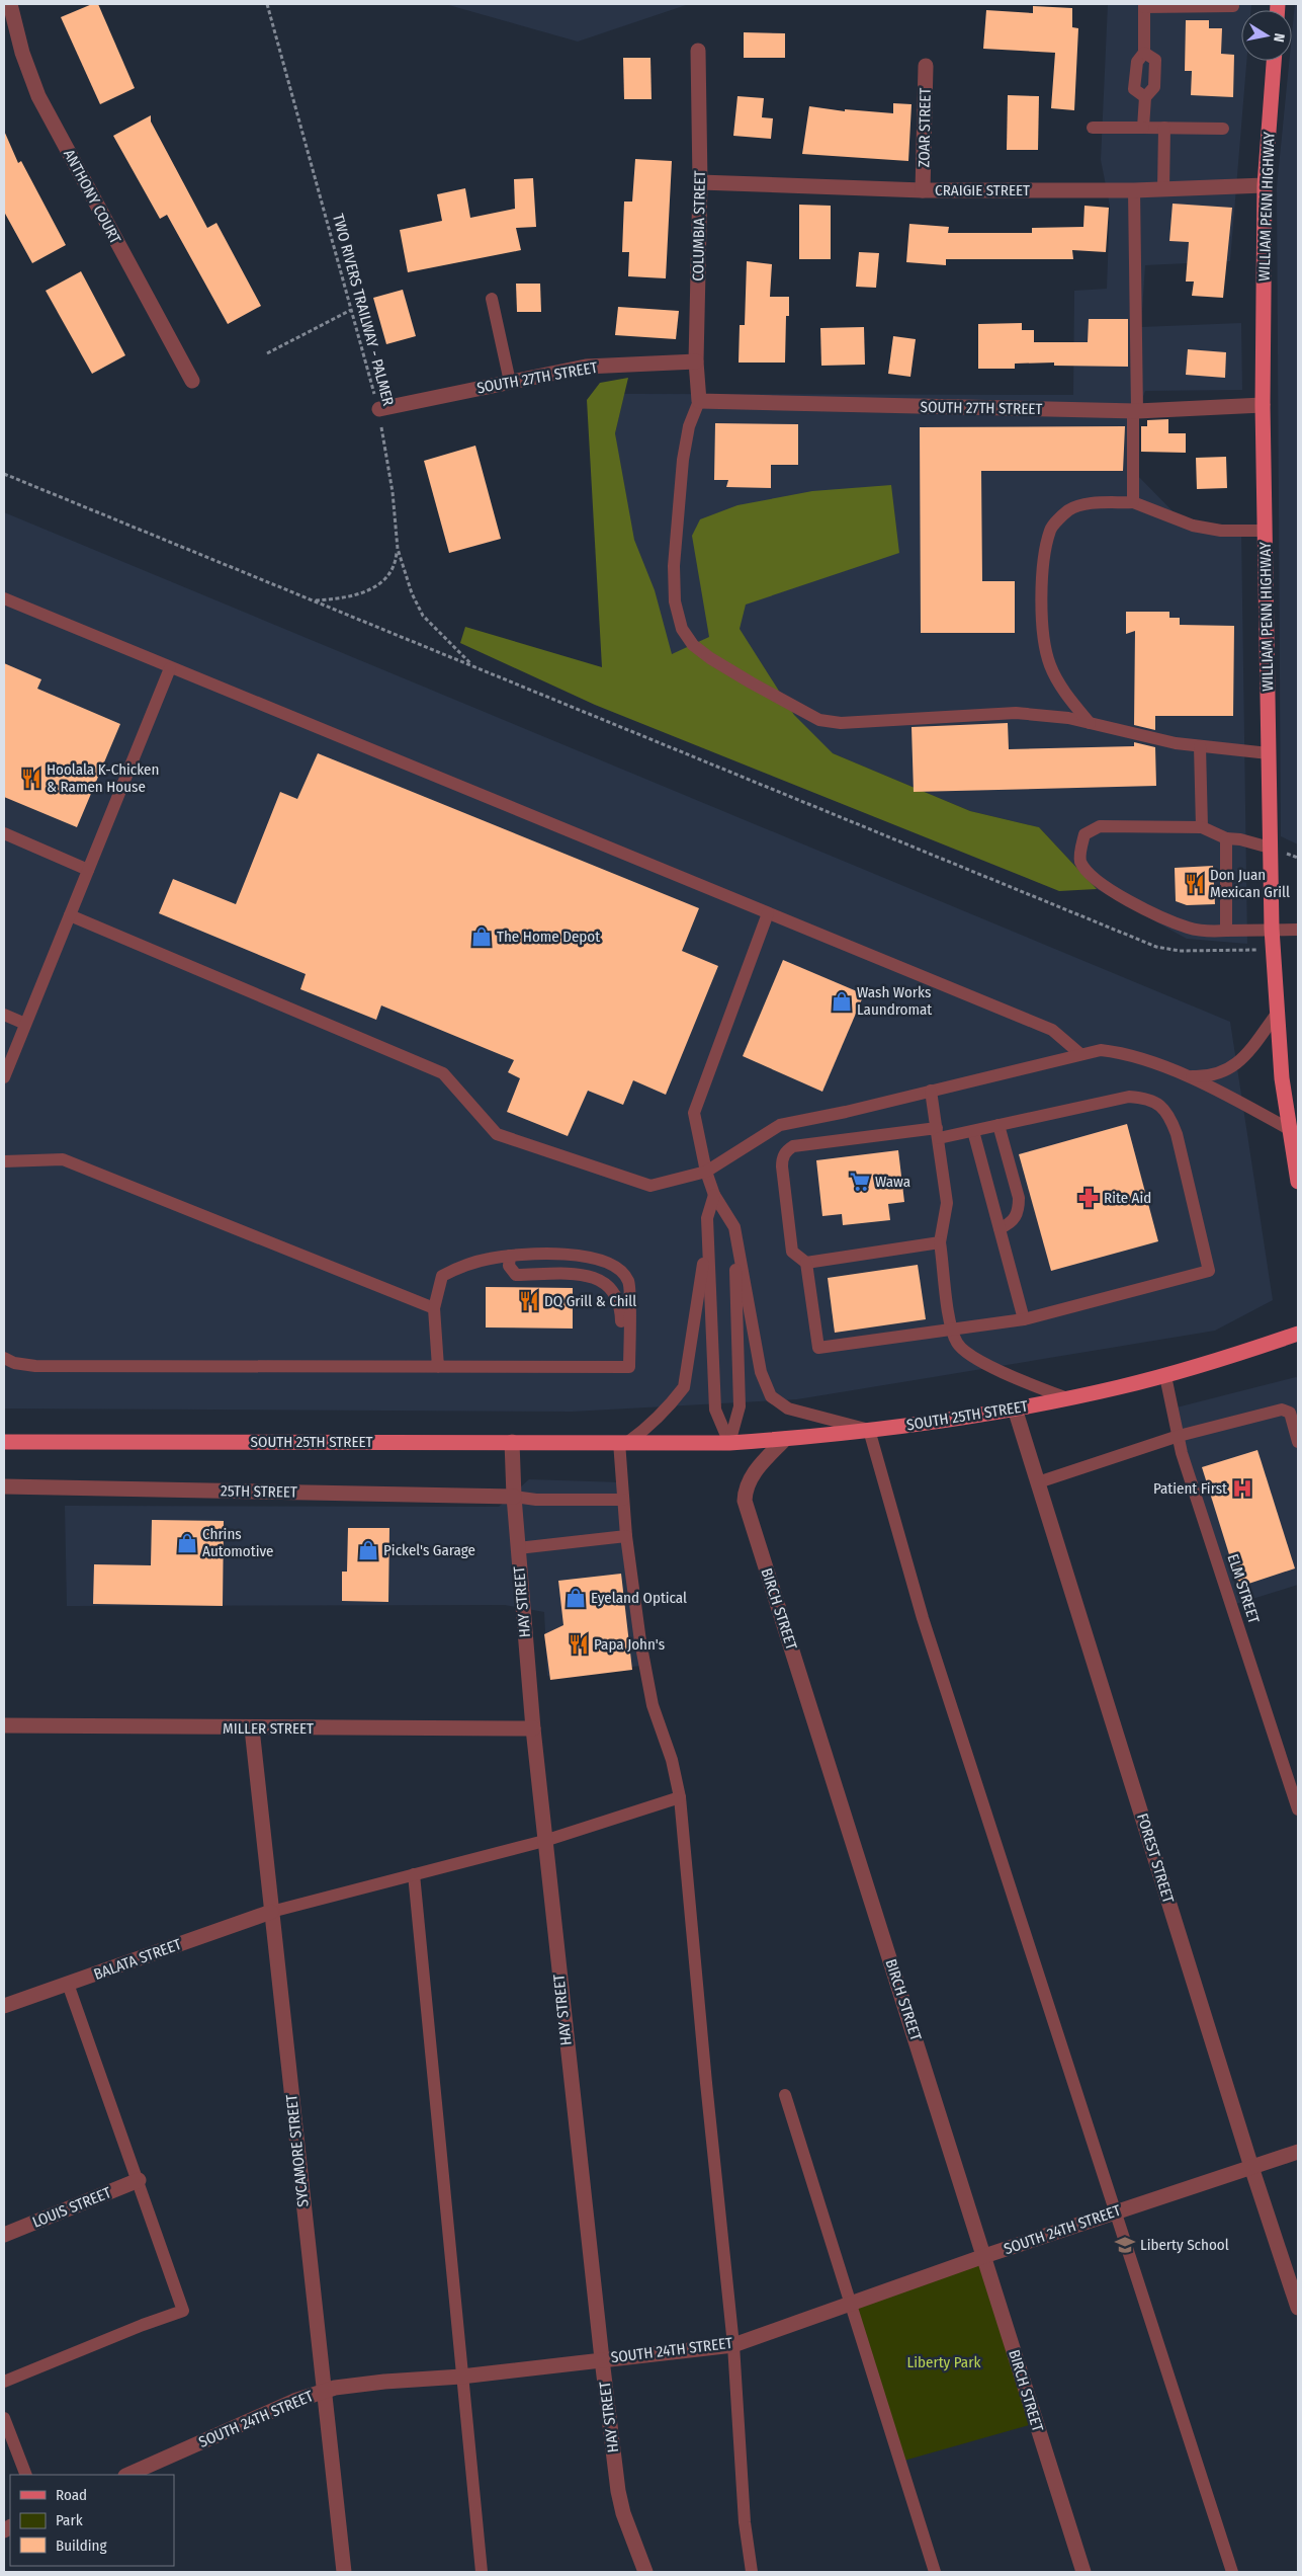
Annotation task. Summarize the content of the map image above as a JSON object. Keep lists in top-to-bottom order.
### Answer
{
  "streets": {
    "main road": ["WILLIAM PENN HIGHWAY", "SOUTH 25TH STREET"],
    "street": [
      "ZOAR STREET",
      "CRAIGIE STREET",
      "ANTHONY COURT",
      "COLUMBIA STREET",
      "SOUTH 27TH STREET",
      "25TH STREET",
      "HAY STREET",
      "BIRCH STREET",
      "MILLER STREET",
      "FOREST STREET",
      "BALATA STREET",
      "SYCAMORE STREET",
      "LOUIS STREET",
      "SOUTH 24TH STREET"
    ],
    "lane": ["ELM STREET"],
    "path": ["TWO RIVERS TRAILWAY - PALMER"]
  },
  "crossings": [
    ["ZOAR STREET", "CRAIGIE STREET"],
    ["CRAIGIE STREET", "WILLIAM PENN HIGHWAY"],
    ["CRAIGIE STREET", "COLUMBIA STREET"],
    ["WILLIAM PENN HIGHWAY", "SOUTH 27TH STREET"],
    ["COLUMBIA STREET", "SOUTH 27TH STREET"],
    ["TWO RIVERS TRAILWAY - PALMER", "SOUTH 27TH STREET"],
    ["SOUTH 25TH STREET", "ELM STREET"],
    ["SOUTH 25TH STREET", "HAY STREET"],
    ["SOUTH 25TH STREET", "BIRCH STREET"],
    ["SOUTH 25TH STREET", "FOREST STREET"],
    ["25TH STREET", "HAY STREET"],
    ["HAY STREET", "MILLER STREET"],
    ["HAY STREET", "SOUTH 24TH STREET"],
    ["BIRCH STREET", "SOUTH 24TH STREET"],
    ["MILLER STREET", "SYCAMORE STREET"],
    ["FOREST STREET", "SOUTH 24TH STREET"],
    ["BALATA STREET", "SYCAMORE STREET"],
    ["SYCAMORE STREET", "SOUTH 24TH STREET"]
  ],
  "parks": ["Liberty Park"],
  "places": {
    "restaurant": [
      "Hoolala K-Chicken & Ramen House",
      "Don Juan Mexican Grill",
      "DQ Grill & Chill",
      "Papa John's"
    ],
    "shop": [
      "The Home Depot",
      "Wash Works Laundromat",
      "Chrins Automotive",
      "Pickel's Garage",
      "Eyeland Optical"
    ],
    "supermarket": ["Wawa"],
    "pharmacy": ["Rite Aid"],
    "hospital": ["Patient First"],
    "school or university": ["Liberty School"]
  },
  "legend": ["Road", "Park", "Building"],
  "north": "right"
}
